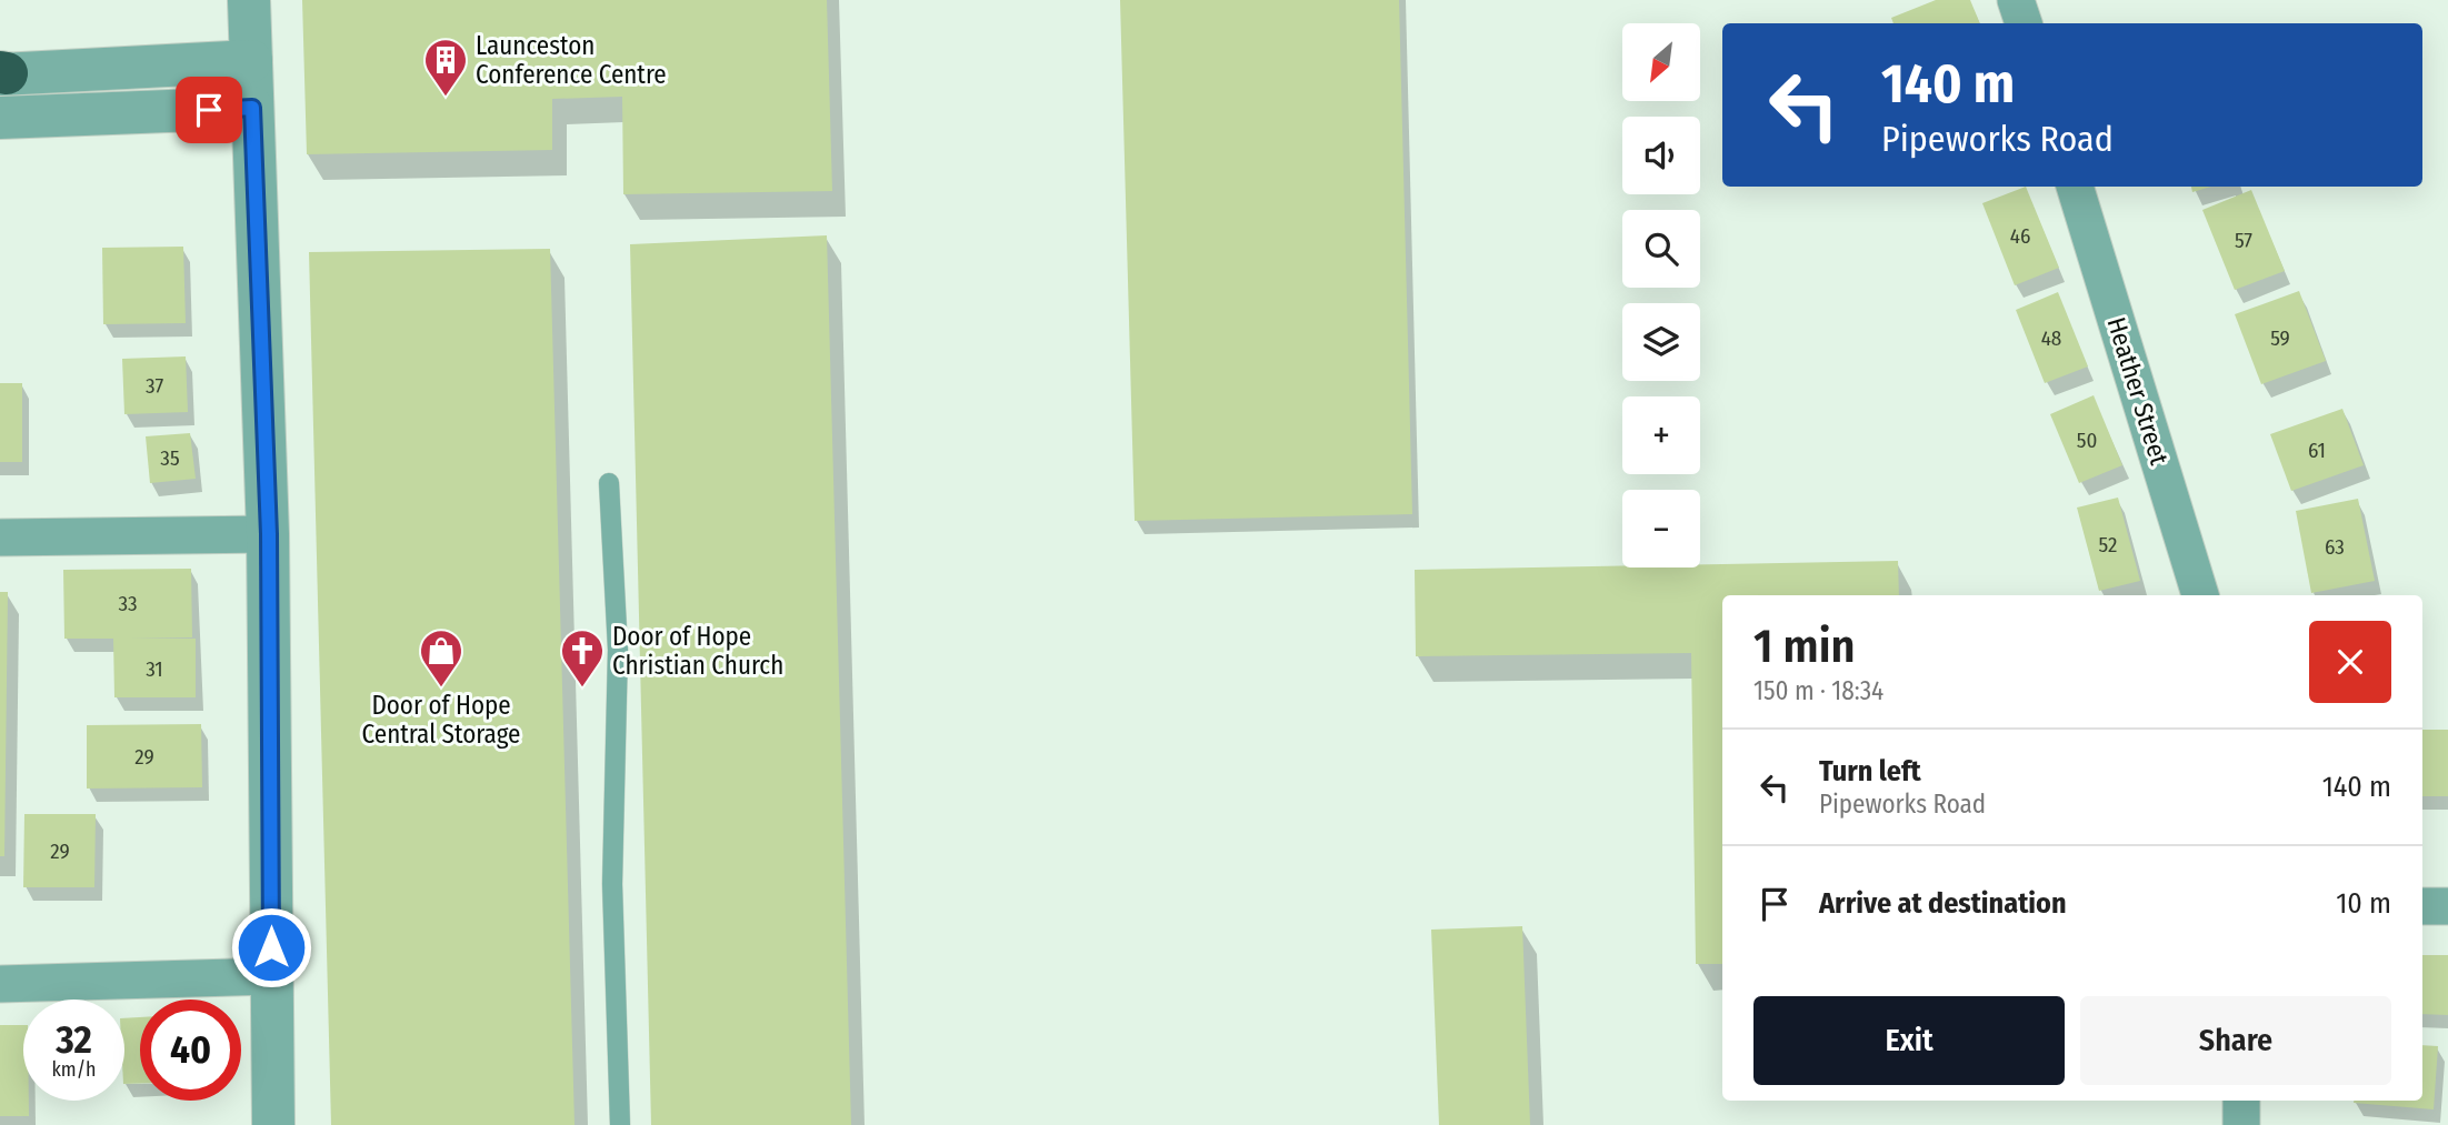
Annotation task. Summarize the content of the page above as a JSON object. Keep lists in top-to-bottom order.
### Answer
{
  "streets": {
    "street": ["Heather Street"]
  },
  "places": {
    "building": ["Launceston Conference Centre"],
    "shop": ["Door of Hope Central Storage"],
    "church": ["Door of Hope Christian Church"]
  },
  "house_numbers": [
    "46",
    "57",
    "48",
    "59",
    "37",
    "50",
    "61",
    "35",
    "52",
    "63",
    "33",
    "31",
    "29",
    "29"
  ],
  "north": "bottom left",
  "page": {
    "map_buttons": ["+", "−"],
    "turn": ["140 m", "Pipeworks Road"],
    "heading": ["1 min", "150 m · 18:34"],
    "list": [
      {
        "name": "Turn left",
        "note": "Pipeworks Road",
        "value": "140 m"
      },
      {
        "name": "Arrive at destination",
        "value": "10 m"
      }
    ],
    "buttons": ["Exit", "Share"],
    "speed": "32 km/h",
    "limit": "40"
  }
}
